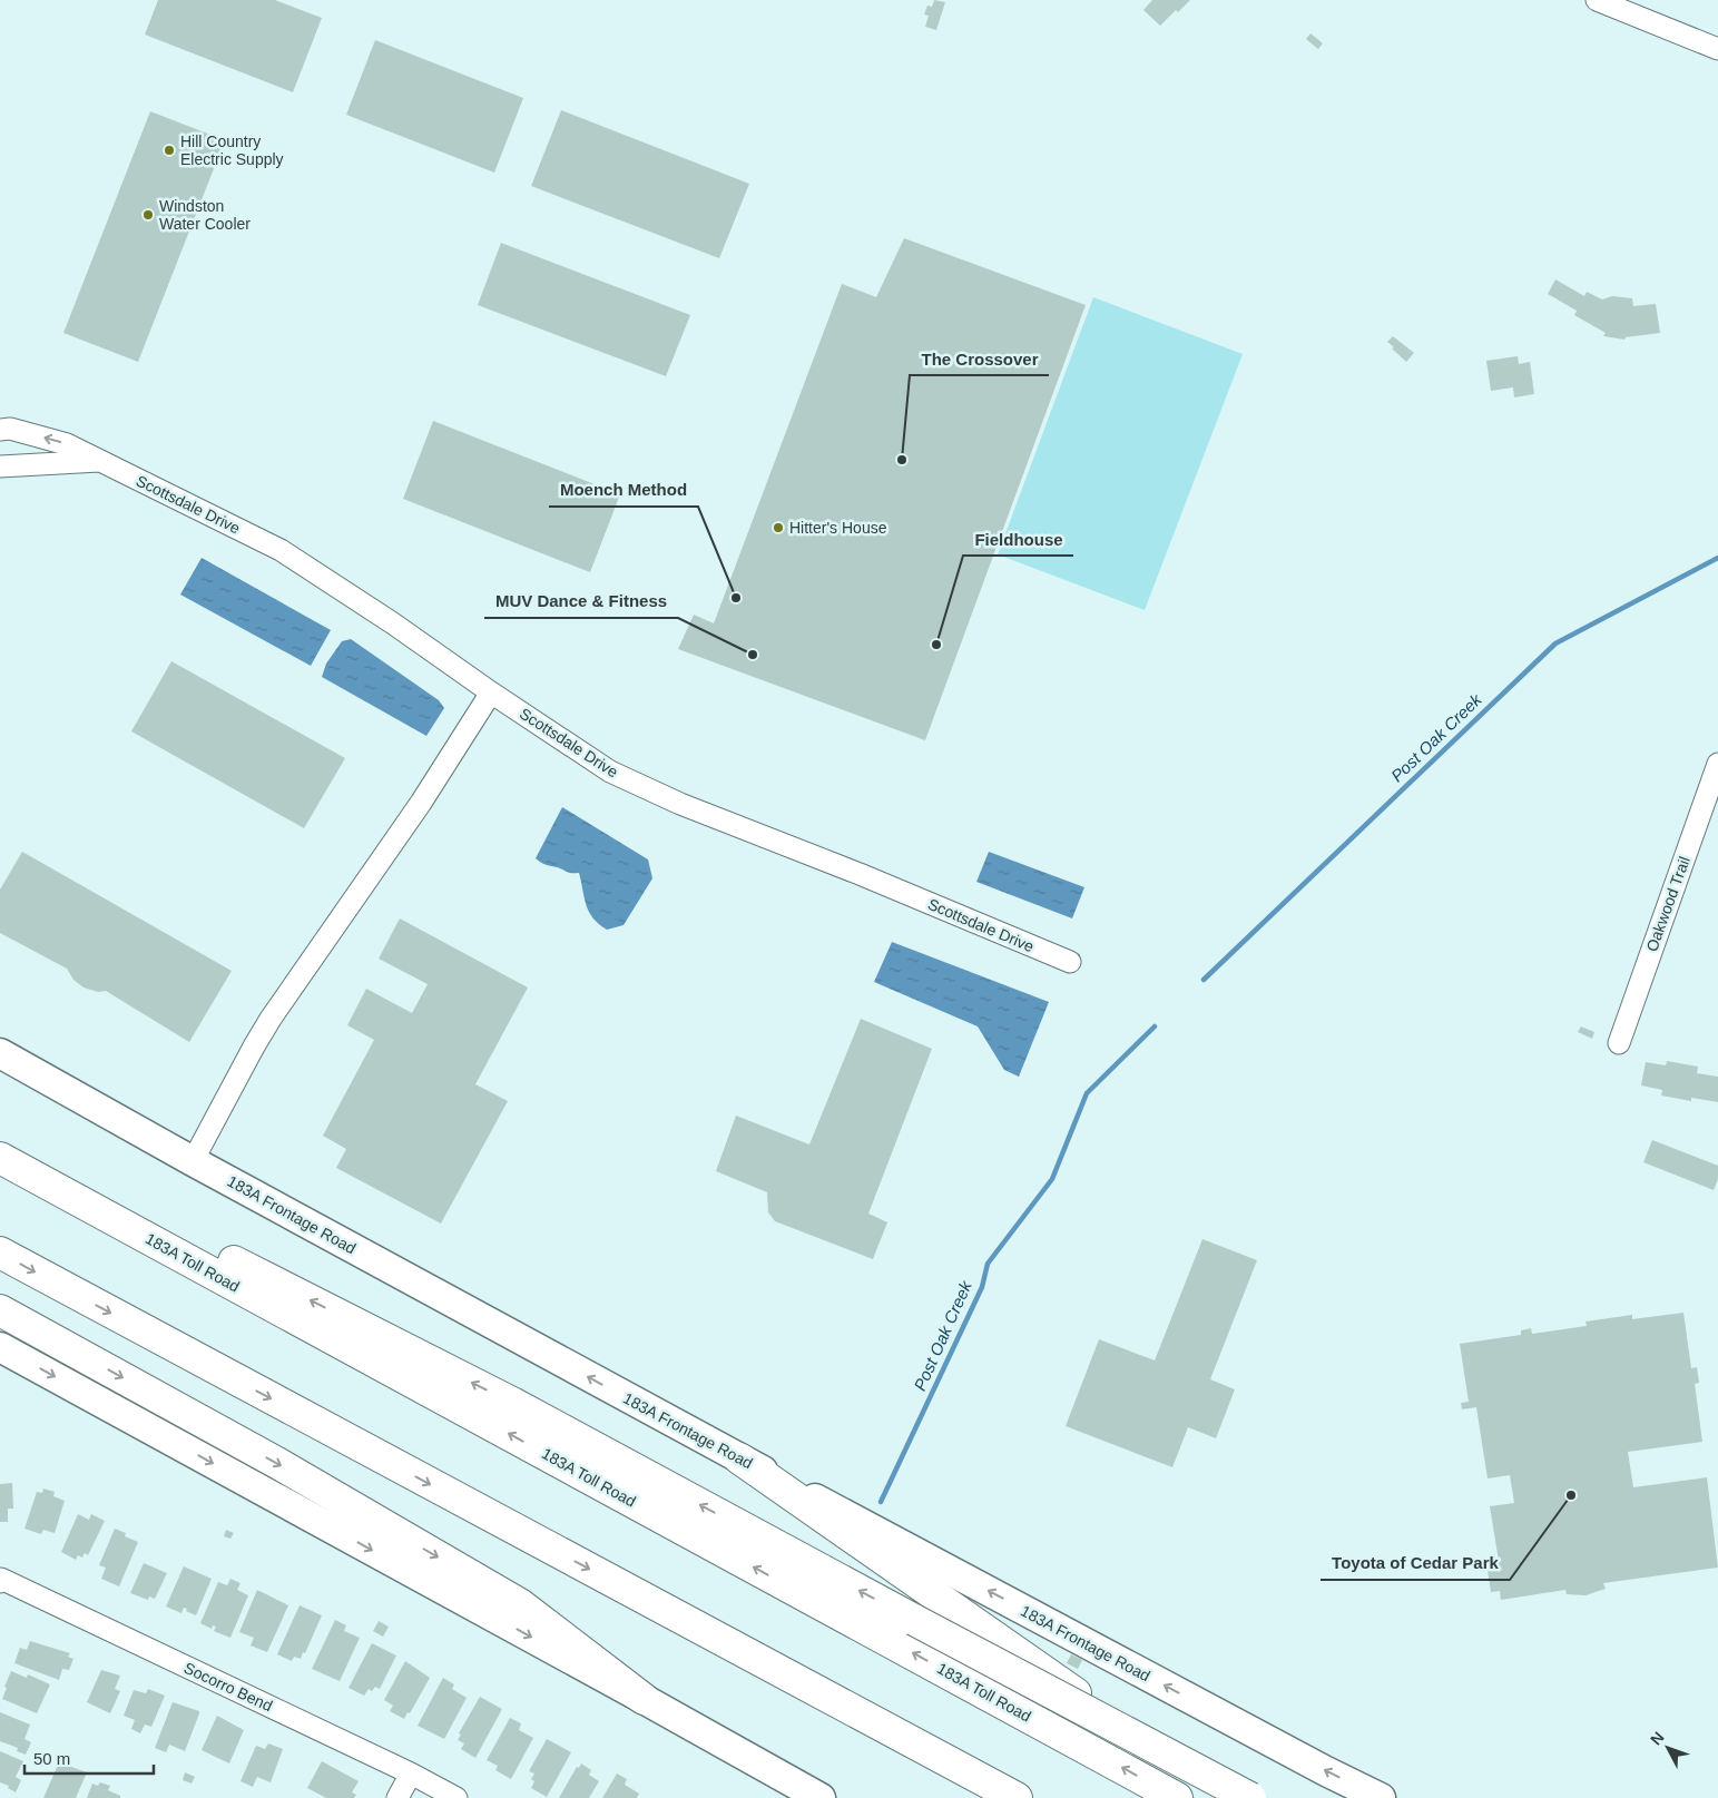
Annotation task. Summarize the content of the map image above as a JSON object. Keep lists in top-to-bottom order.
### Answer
{
  "streets": {
    "highway": ["183A Toll Road"],
    "main road": ["183A Frontage Road"],
    "street": ["Scottsdale Drive", "Oakwood Trail", "Socorro Bend"]
  },
  "water": ["Post Oak Creek"],
  "places": [
    "Hill Country Electric Supply",
    "Windston Water Cooler",
    "The Crossover",
    "Hitter's House",
    "Moench Method",
    "Fieldhouse",
    "MUV Dance & Fitness",
    "Toyota of Cedar Park"
  ],
  "scale_bar": "50 m",
  "north": "top left"
}
